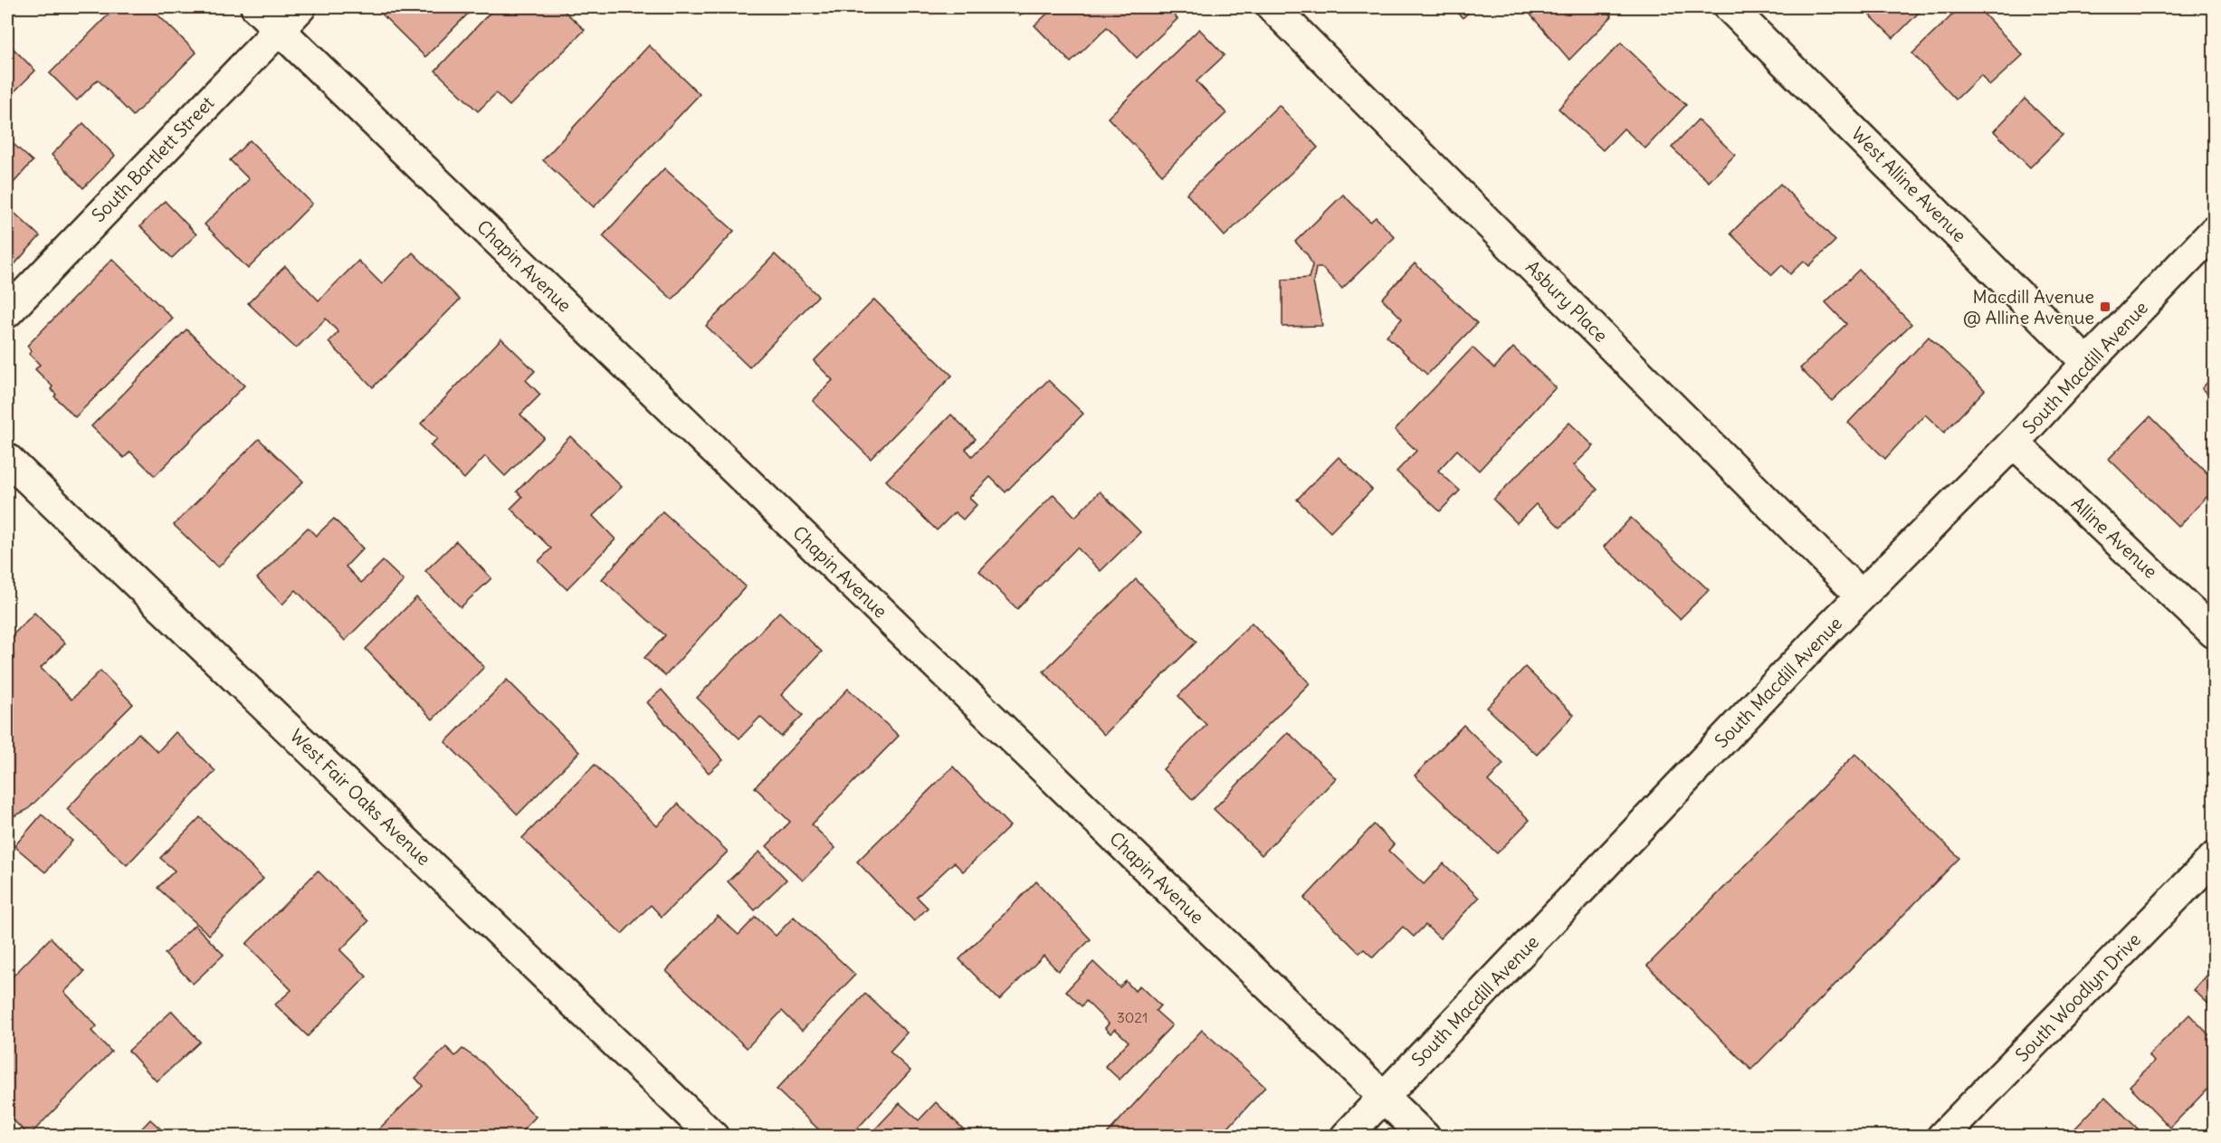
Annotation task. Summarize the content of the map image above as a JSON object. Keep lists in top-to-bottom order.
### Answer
{
  "streets": {
    "street": [
      "South Bartlett Street",
      "West Alline Avenue",
      "Chapin Avenue",
      "Asbury Place",
      "South Macdill Avenue",
      "Alline Avenue",
      "West Fair Oaks Avenue",
      "South Woodlyn Drive"
    ]
  },
  "crossings": [
    ["South Bartlett Street", "Chapin Avenue"],
    ["West Alline Avenue", "South Macdill Avenue"],
    ["Chapin Avenue", "South Macdill Avenue"],
    ["Asbury Place", "South Macdill Avenue"],
    ["South Macdill Avenue", "Alline Avenue"]
  ],
  "places": {
    "transit": ["Macdill Avenue @ Alline Avenue"]
  },
  "house_numbers": ["3021"]
}
